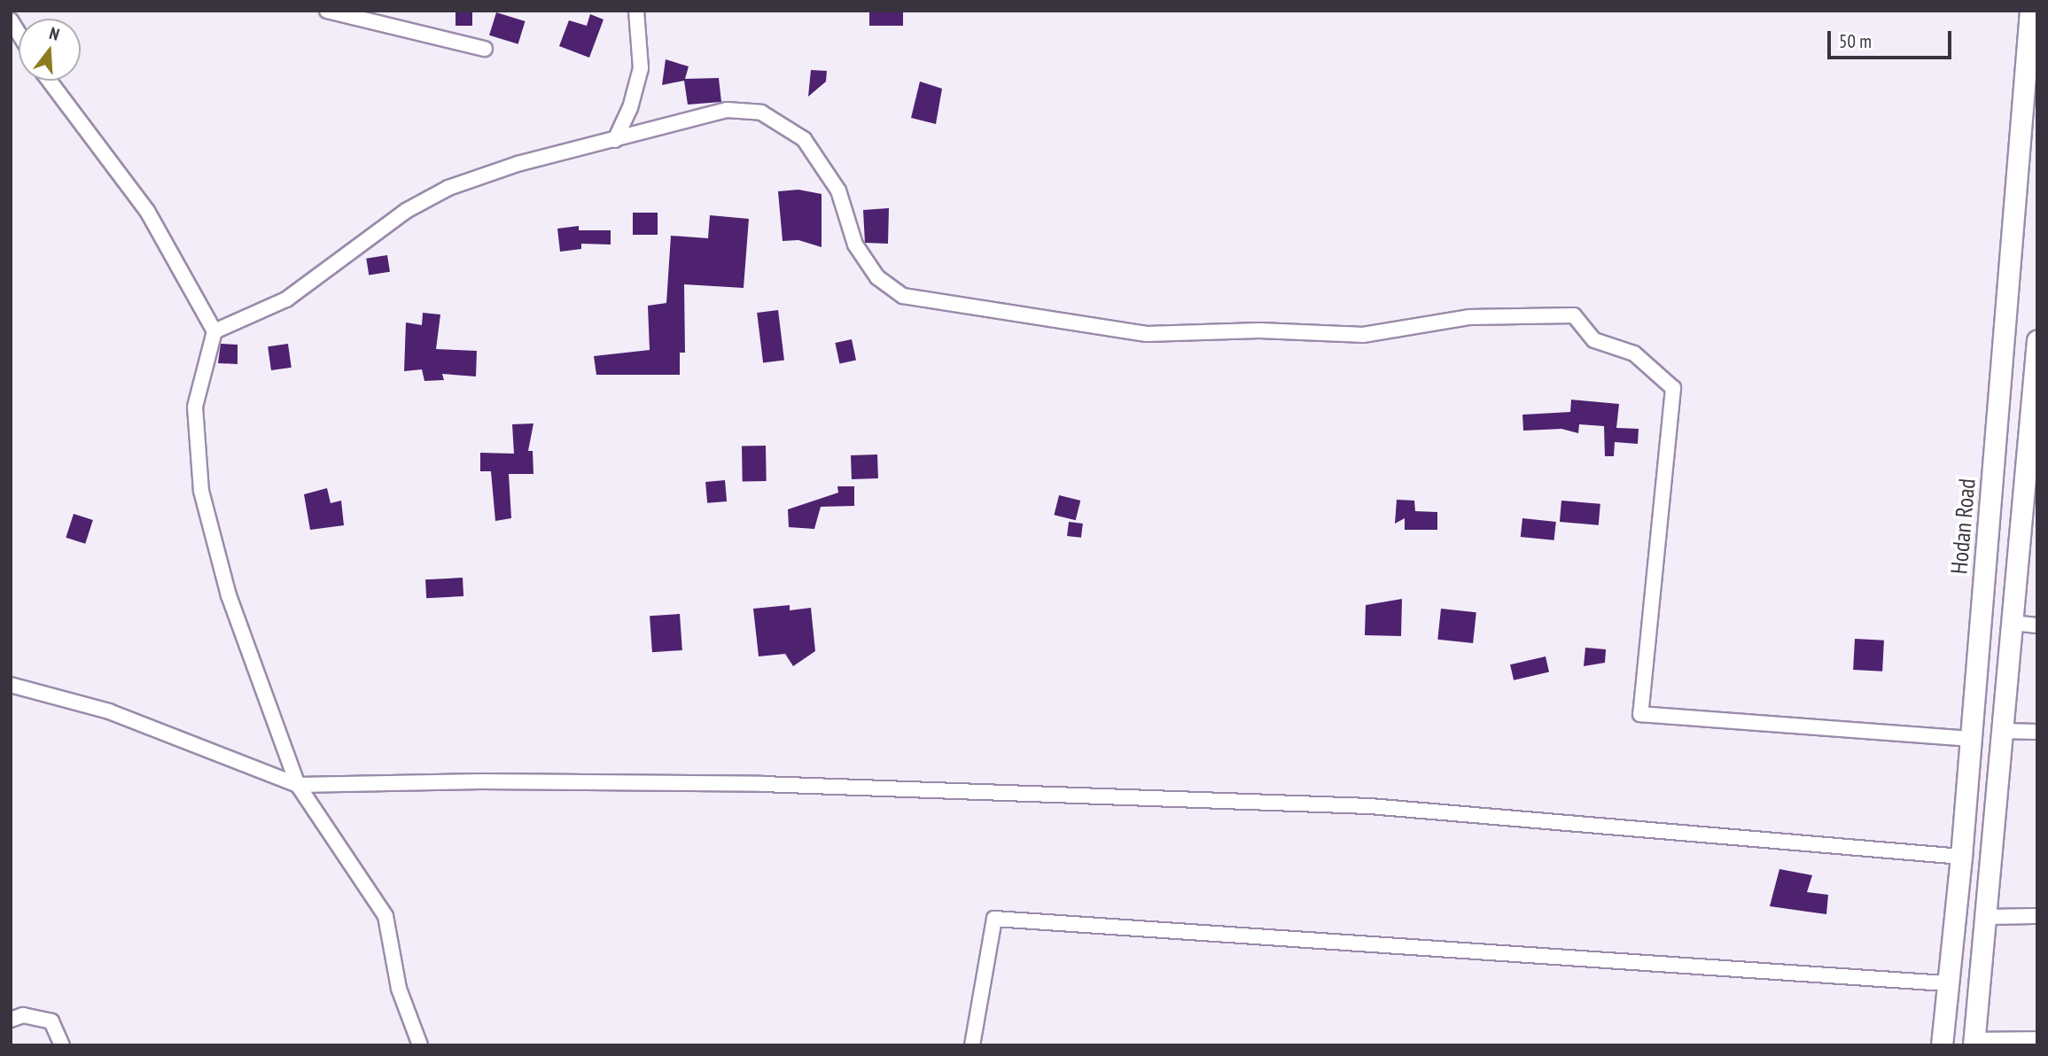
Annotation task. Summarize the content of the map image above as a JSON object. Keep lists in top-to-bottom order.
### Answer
{
  "streets": {
    "main road": ["Hodan Road"]
  },
  "scale_bar": "50 m",
  "north": "top"
}
